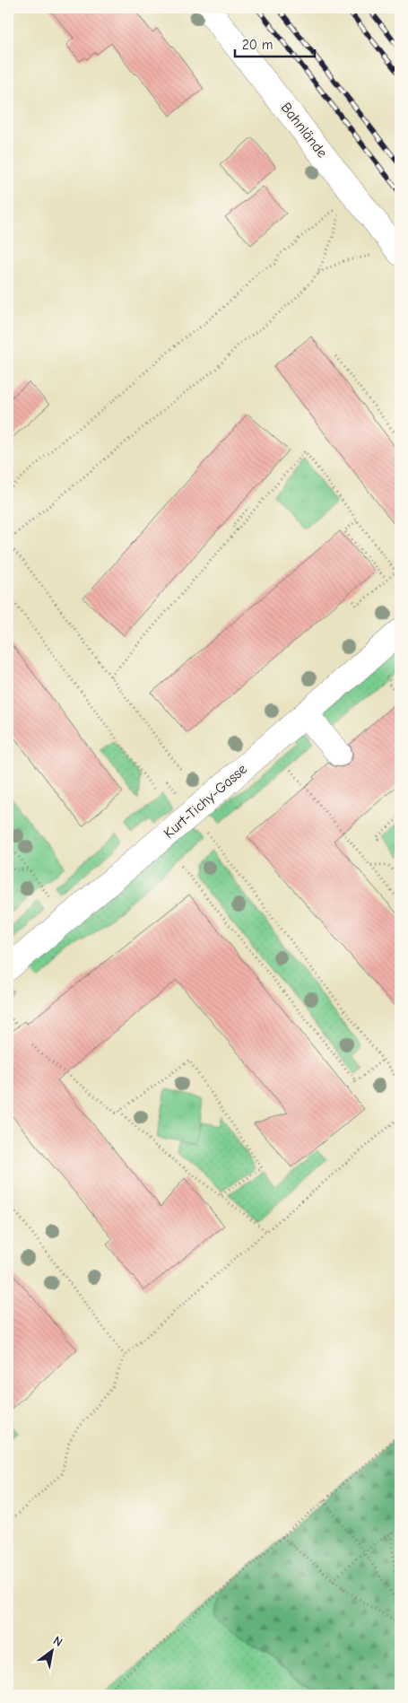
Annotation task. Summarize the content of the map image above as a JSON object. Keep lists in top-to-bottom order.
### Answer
{
  "streets": {
    "street": ["Bahnlände", "Kurt-Tichy-Gasse"]
  },
  "scale_bar": "20 m",
  "north": "top right"
}
